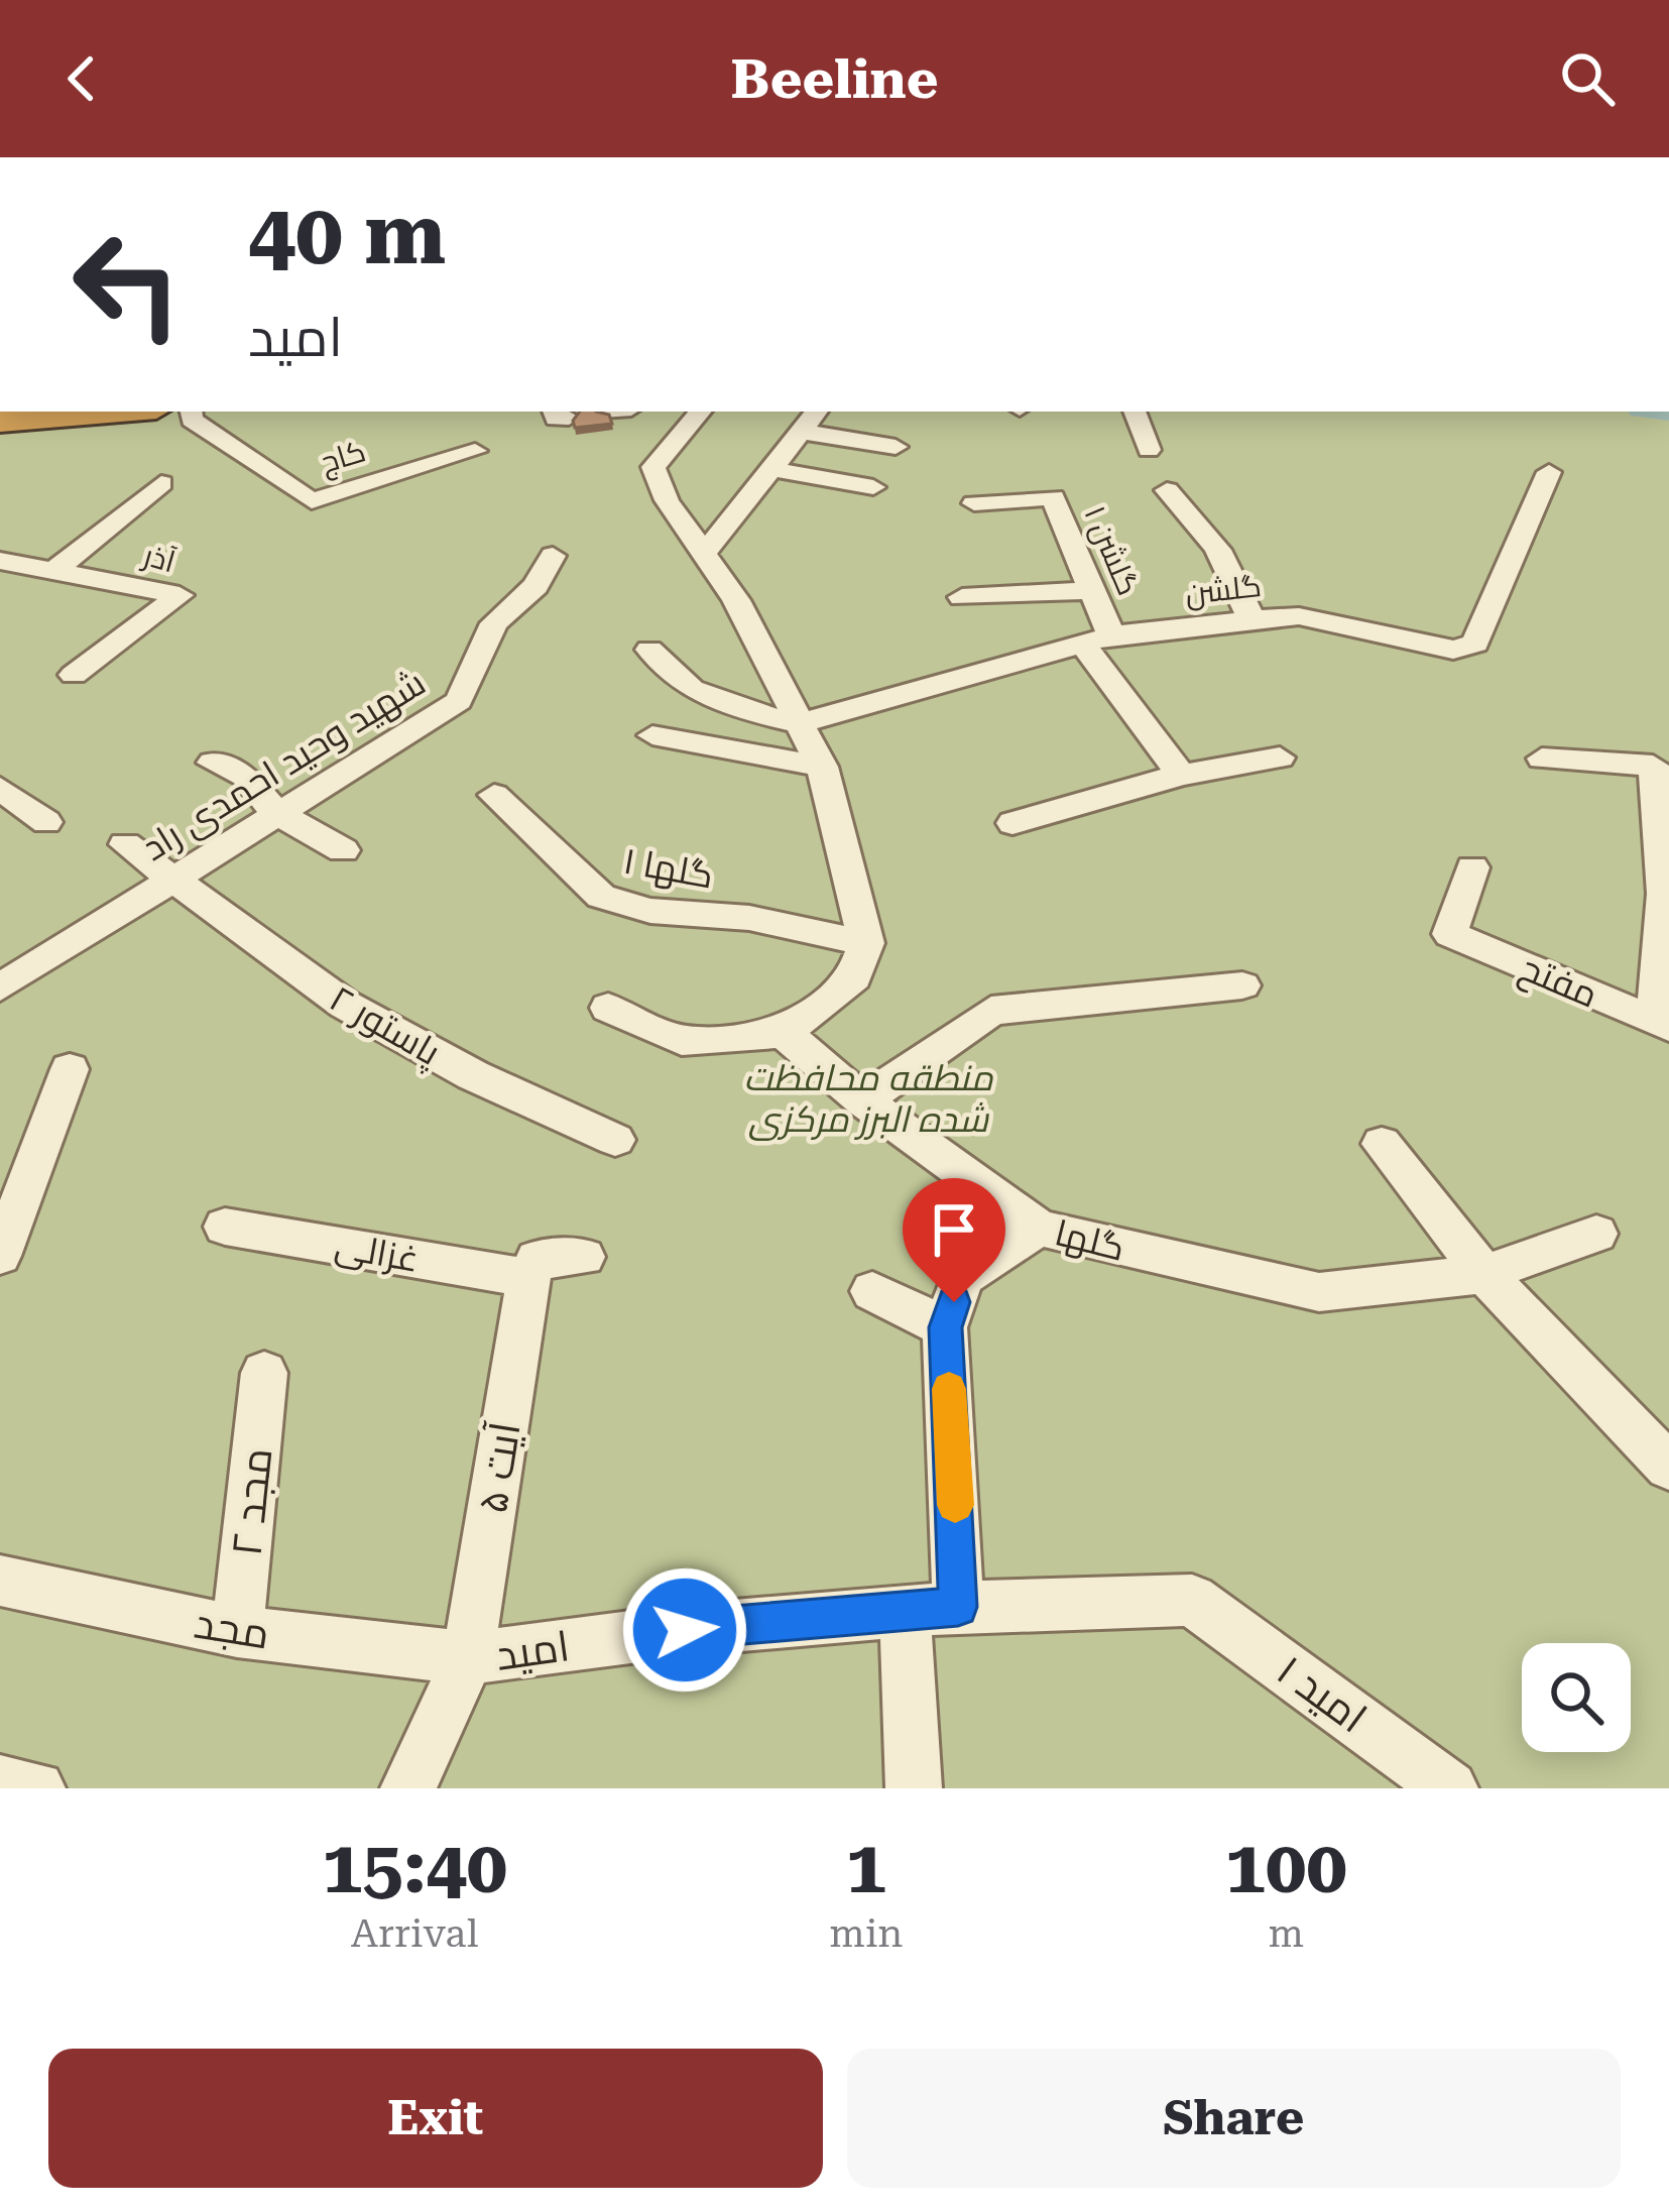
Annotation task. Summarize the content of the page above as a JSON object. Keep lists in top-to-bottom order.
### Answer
{
  "streets": {
    "street": [
      "کاج",
      "گلشن ۱",
      "آذر",
      "گلشن",
      "شهید وحید احمدی راد",
      "گلها ۱",
      "مفتح",
      "پاستور ۲",
      "گلها",
      "غزالی",
      "آیت ۵",
      "مجد ۲",
      "مجد",
      "امید",
      "امید ۱"
    ]
  },
  "crossings": [
    ["گلشن ۱", "گلشن"],
    ["شهید وحید احمدی راد", "پاستور ۲"],
    ["غزالی", "آیت ۵"],
    ["آیت ۵", "مجد"],
    ["آیت ۵", "امید"],
    ["مجد ۲", "مجد"],
    ["مجد", "امید"],
    ["امید", "امید ۱"]
  ],
  "parks": ["منطقه محافظت شده البرز مرکزی"],
  "page": {
    "header": "Beeline",
    "turn": ["40 m", "امید"],
    "eta": [
      "15:40",
      "Arrival",
      "1",
      "min",
      "100",
      "m"
    ],
    "buttons": ["Exit", "Share"]
  }
}
